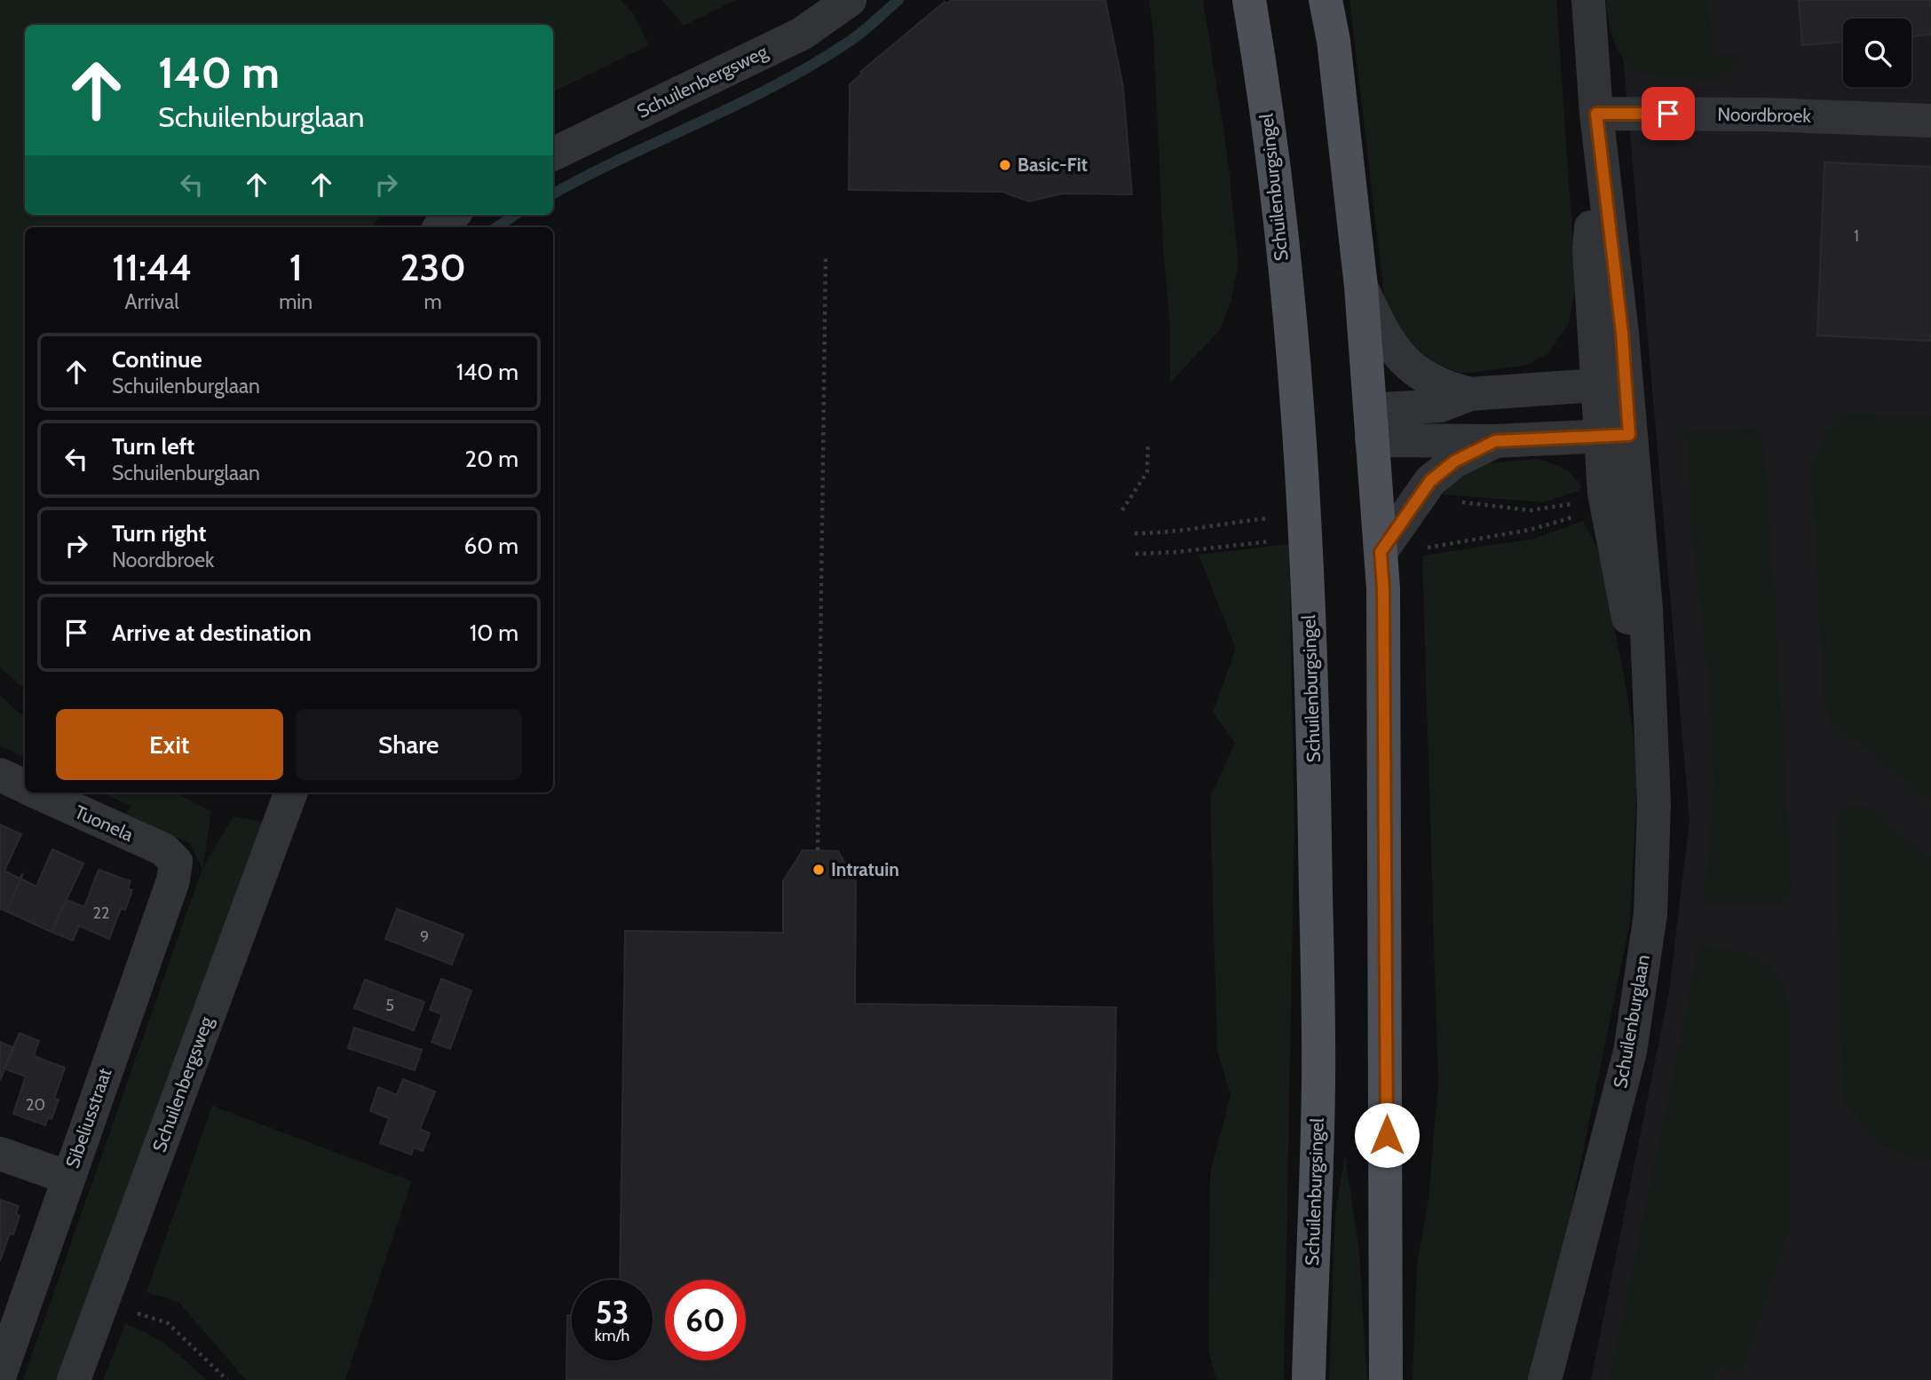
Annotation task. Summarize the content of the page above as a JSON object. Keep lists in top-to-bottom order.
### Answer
{
  "streets": {
    "main road": ["Schuilenburgsingel"],
    "street": [
      "Schuilenbergsweg",
      "Noordbroek",
      "Tuonela",
      "Schuilenburglaan",
      "Sibeliusstraat"
    ]
  },
  "crossings": [
    ["Noordbroek", "Schuilenburglaan"],
    ["Tuonela", "Sibeliusstraat"]
  ],
  "places": ["Basic-Fit", "Intratuin"],
  "house_numbers": [
    "1",
    "22",
    "9",
    "5",
    "20"
  ],
  "page": {
    "turn": ["140 m", "Schuilenburglaan"],
    "eta": [
      "11:44",
      "Arrival",
      "1",
      "min",
      "230",
      "m"
    ],
    "list": [
      {
        "name": "Continue",
        "note": "Schuilenburglaan",
        "value": "140 m"
      },
      {
        "name": "Turn left",
        "note": "Schuilenburglaan",
        "value": "20 m"
      },
      {
        "name": "Turn right",
        "note": "Noordbroek",
        "value": "60 m"
      },
      {
        "name": "Arrive at destination",
        "value": "10 m"
      }
    ],
    "buttons": ["Exit", "Share"],
    "speed": "53 km/h",
    "limit": "60"
  }
}
